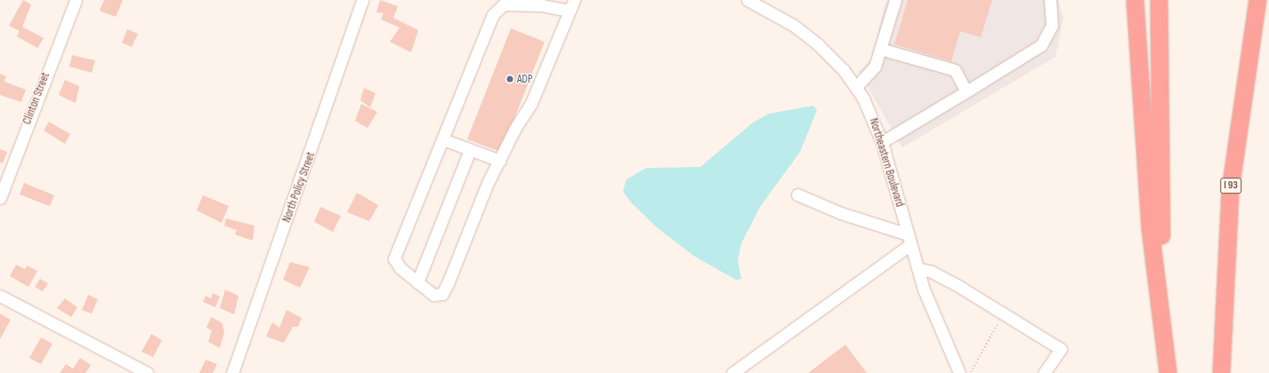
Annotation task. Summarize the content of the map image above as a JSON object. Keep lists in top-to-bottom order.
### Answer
{
  "streets": {
    "highway": ["I 93"],
    "street": ["Clinton Street", "Northeastern Boulevard", "North Policy Street"]
  },
  "places": ["ADP"]
}
